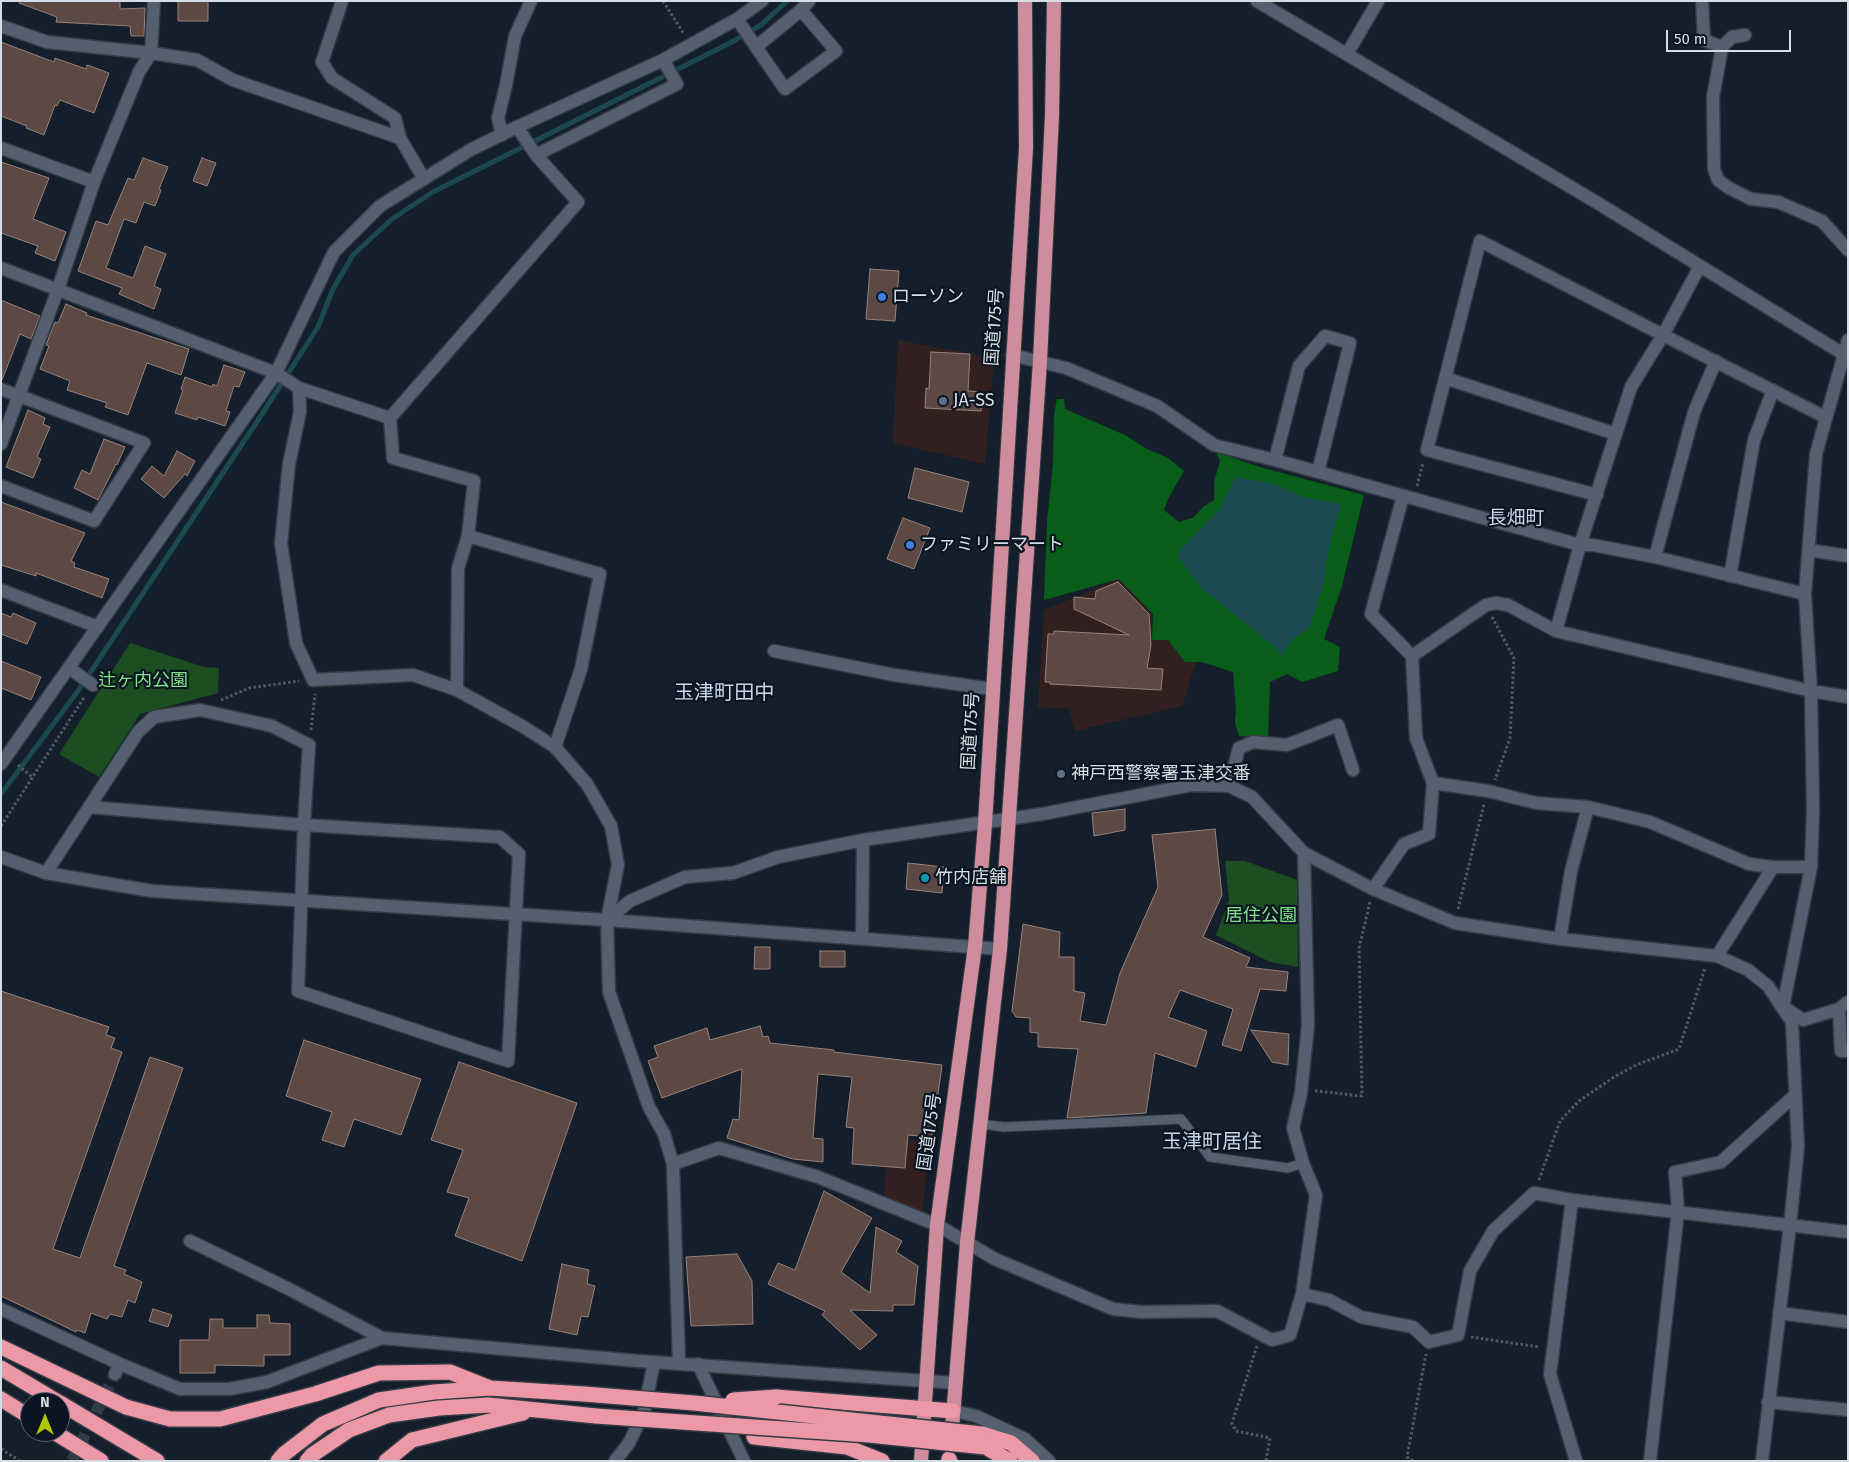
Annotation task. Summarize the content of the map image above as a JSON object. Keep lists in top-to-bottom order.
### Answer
{
  "streets": {
    "highway": ["国道175号"]
  },
  "districts": ["長畑町", "玉津町田中", "玉津町居住"],
  "parks": ["辻ヶ内公園", "居住公園"],
  "places": [
    "ローソン",
    "JA-SS",
    "ファミリーマート",
    "神戸西警察署玉津交番",
    "竹内店舗"
  ],
  "scale_bar": "50 m",
  "north": "top"
}
